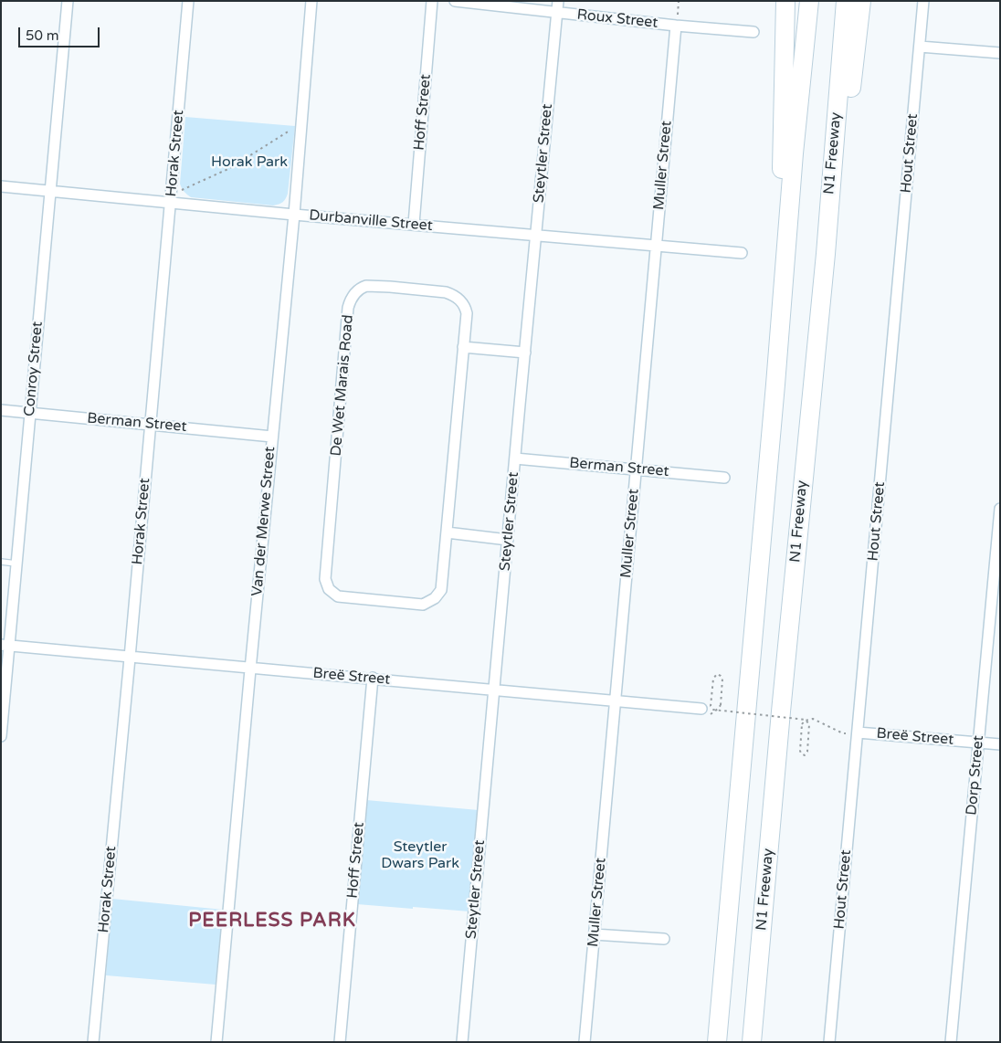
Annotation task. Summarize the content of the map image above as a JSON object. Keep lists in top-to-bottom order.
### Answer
{
  "streets": {
    "highway": ["N1 Freeway"],
    "street": [
      "Roux Street",
      "Hoff Street",
      "Horak Street",
      "Steytler Street",
      "Hout Street",
      "Muller Street",
      "Durbanville Street",
      "Conroy Street",
      "De Wet Marais Road",
      "Berman Street",
      "Van der Merwe Street",
      "Breë Street",
      "Dorp Street"
    ]
  },
  "crossings": [
    ["Roux Street", "Steytler Street"],
    ["Roux Street", "Muller Street"],
    ["Hoff Street", "Durbanville Street"],
    ["Hoff Street", "Breë Street"],
    ["Horak Street", "Durbanville Street"],
    ["Horak Street", "Berman Street"],
    ["Horak Street", "Breë Street"],
    ["Steytler Street", "Durbanville Street"],
    ["Steytler Street", "Berman Street"],
    ["Steytler Street", "Breë Street"],
    ["Hout Street", "Breë Street"],
    ["Muller Street", "Durbanville Street"],
    ["Muller Street", "Berman Street"],
    ["Muller Street", "Breë Street"],
    ["Durbanville Street", "Conroy Street"],
    ["Durbanville Street", "Van der Merwe Street"],
    ["Conroy Street", "Berman Street"],
    ["Conroy Street", "Breë Street"],
    ["Berman Street", "Van der Merwe Street"],
    ["Van der Merwe Street", "Breë Street"],
    ["Breë Street", "Dorp Street"]
  ],
  "districts": ["PEERLESS PARK"],
  "parks": ["Horak Park", "Steytler Dwars Park"],
  "scale_bar": "50 m"
}
